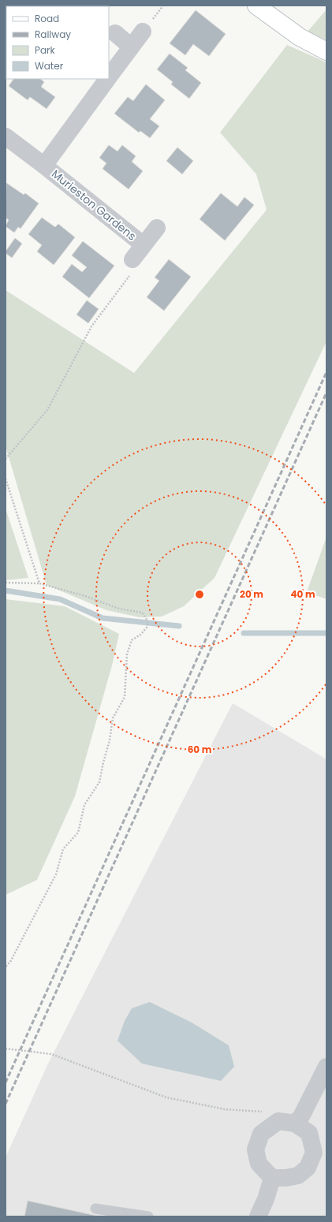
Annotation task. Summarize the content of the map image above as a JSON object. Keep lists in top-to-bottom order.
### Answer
{
  "streets": {
    "street": ["Murieston Gardens"]
  },
  "legend": [
    "Road",
    "Railway",
    "Park",
    "Water"
  ],
  "rings": ["20 m", "40 m", "60 m"]
}
